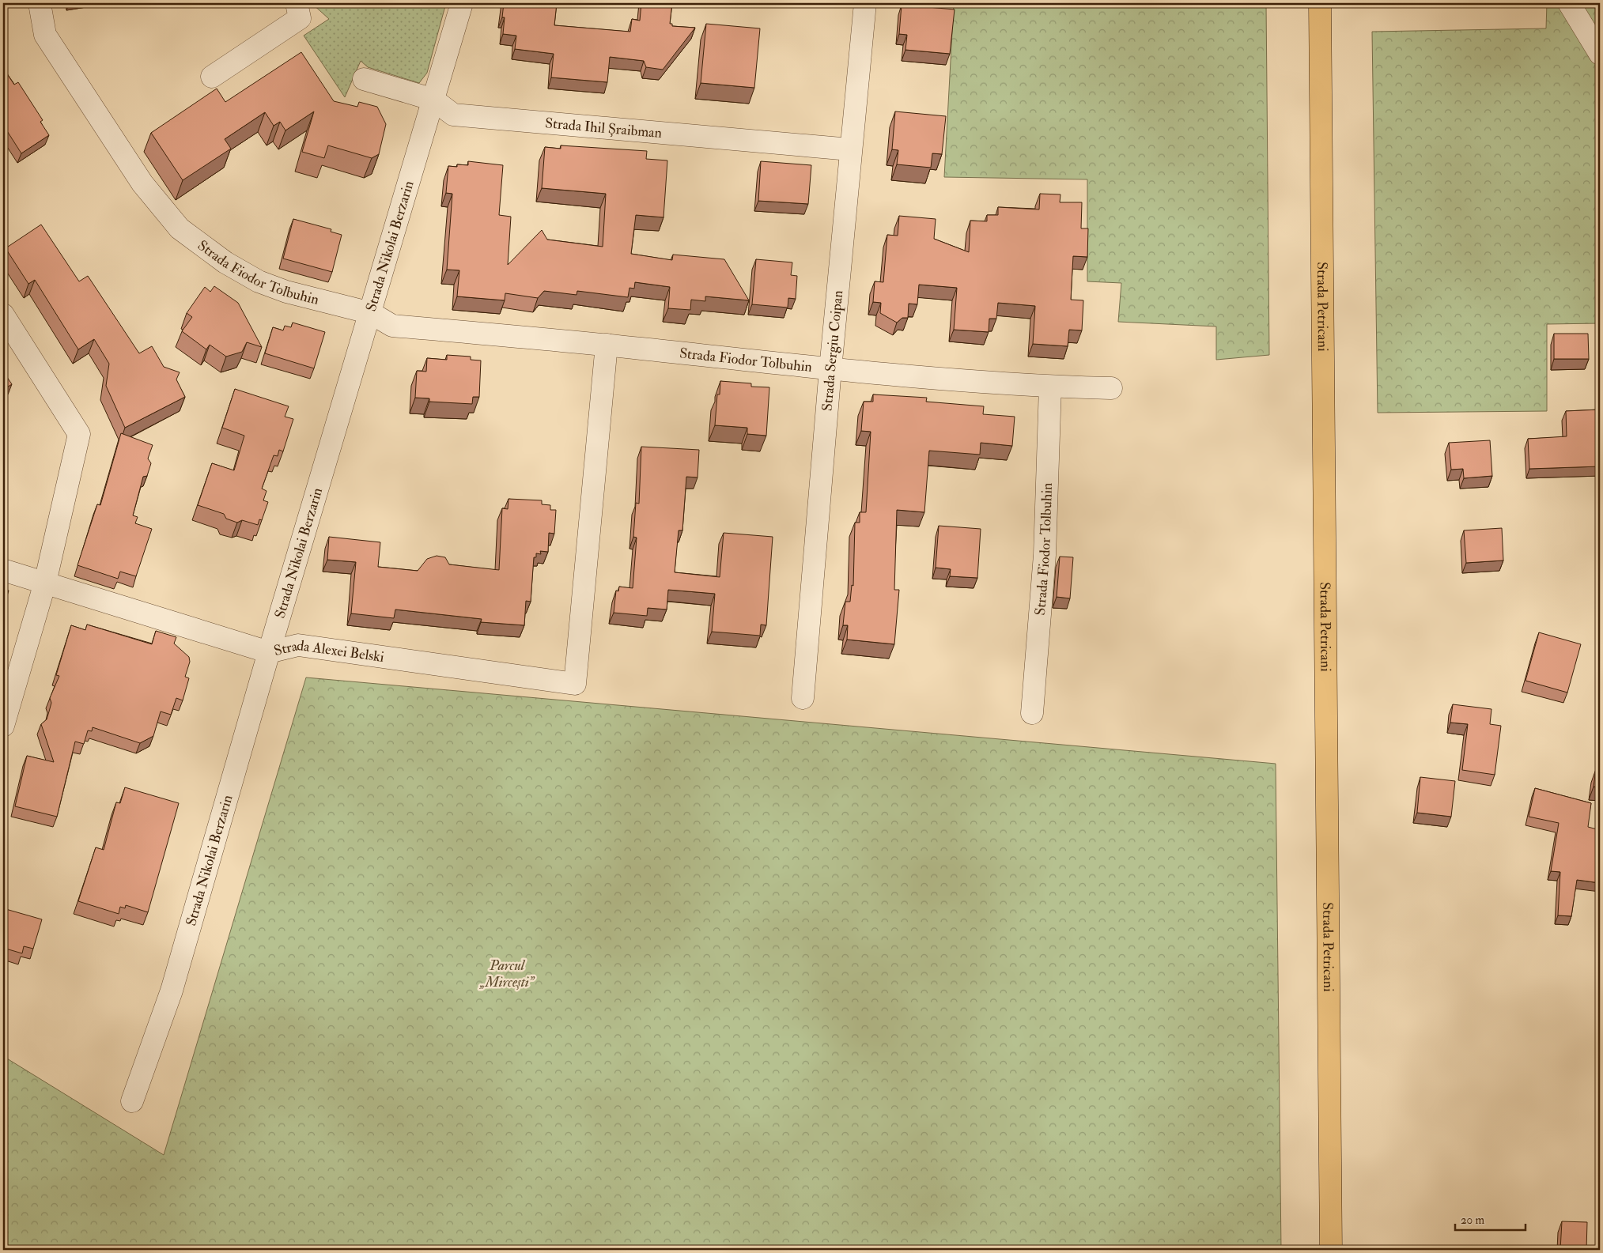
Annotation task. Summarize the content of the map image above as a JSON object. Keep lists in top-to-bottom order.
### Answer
{
  "streets": {
    "main road": ["Strada Petricani"],
    "street": [
      "Strada Ihil Șraibman",
      "Strada Nikolai Berzarin",
      "Strada Fiodor Tolbuhin",
      "Strada Sergiu Coipan",
      "Strada Alexei Belski"
    ]
  },
  "crossings": [
    ["Strada Ihil Șraibman", "Strada Nikolai Berzarin"],
    ["Strada Ihil Șraibman", "Strada Sergiu Coipan"],
    ["Strada Nikolai Berzarin", "Strada Fiodor Tolbuhin"],
    ["Strada Nikolai Berzarin", "Strada Alexei Belski"],
    ["Strada Fiodor Tolbuhin", "Strada Sergiu Coipan"],
    ["Strada Fiodor Tolbuhin", "Strada Alexei Belski"]
  ],
  "parks": ["Parcul „Mircești”"],
  "scale_bar": "20 m"
}
